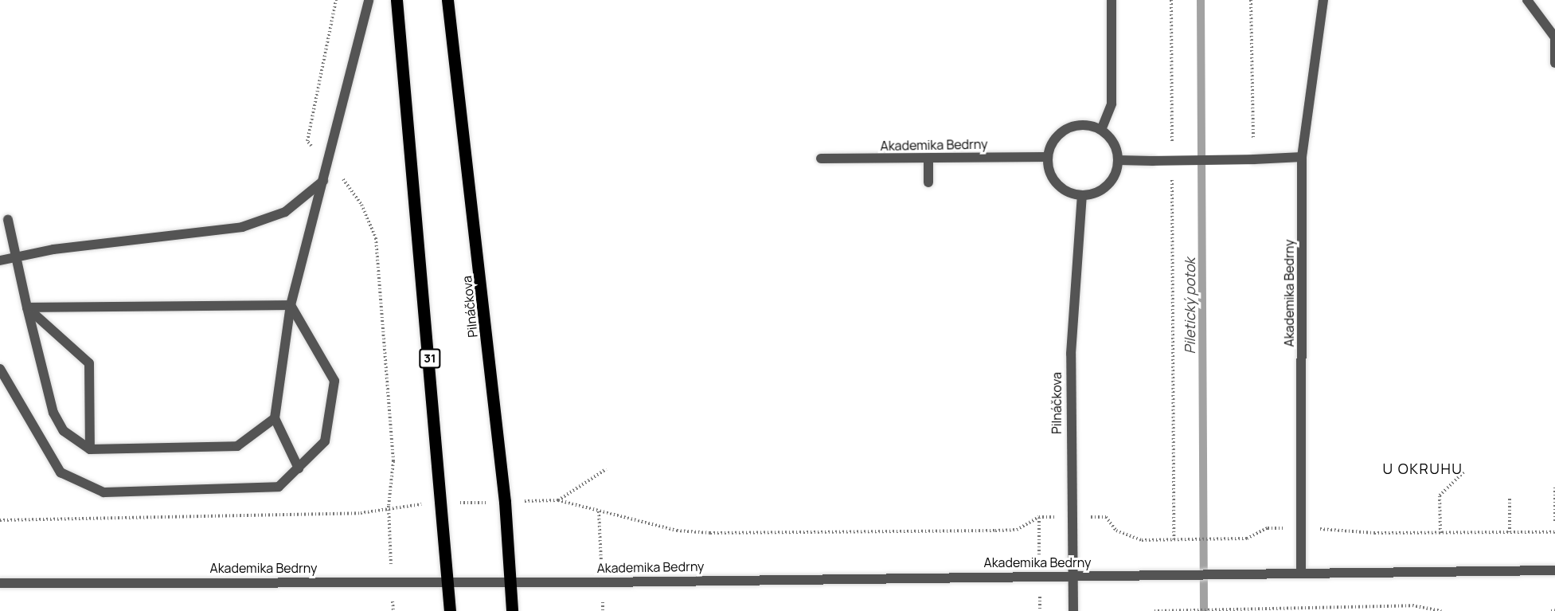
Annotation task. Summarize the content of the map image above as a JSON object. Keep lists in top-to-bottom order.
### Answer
{
  "streets": {
    "main road": ["Pilnáčkova", "31"],
    "street": ["Akademika Bedrny"]
  },
  "crossings": [
    ["Akademika Bedrny", "Pilnáčkova"],
    ["Akademika Bedrny", "31"]
  ],
  "districts": ["U OKRUHU"],
  "water": ["Piletický potok"]
}
